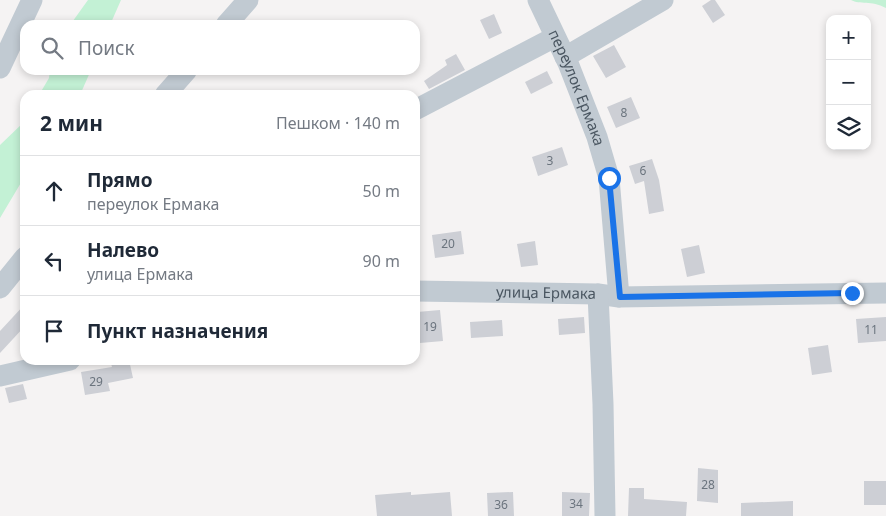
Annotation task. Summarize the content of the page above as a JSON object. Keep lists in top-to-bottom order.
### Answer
{
  "streets": {
    "street": ["переулок Ермака", "улица Ермака"]
  },
  "crossings": [
    ["переулок Ермака", "улица Ермака"]
  ],
  "house_numbers": [
    "8",
    "3",
    "6",
    "20",
    "19",
    "11",
    "29",
    "28",
    "34",
    "36"
  ],
  "page": {
    "map_buttons": ["+", "−"],
    "search": "Поиск",
    "heading": ["2 мин", "Пешком · 140 m"],
    "list": [
      ["Прямо", "переулок Ермака", "50 m"],
      ["Налево", "улица Ермака", "90 m"],
      "Пункт назначения"
    ]
  }
}
